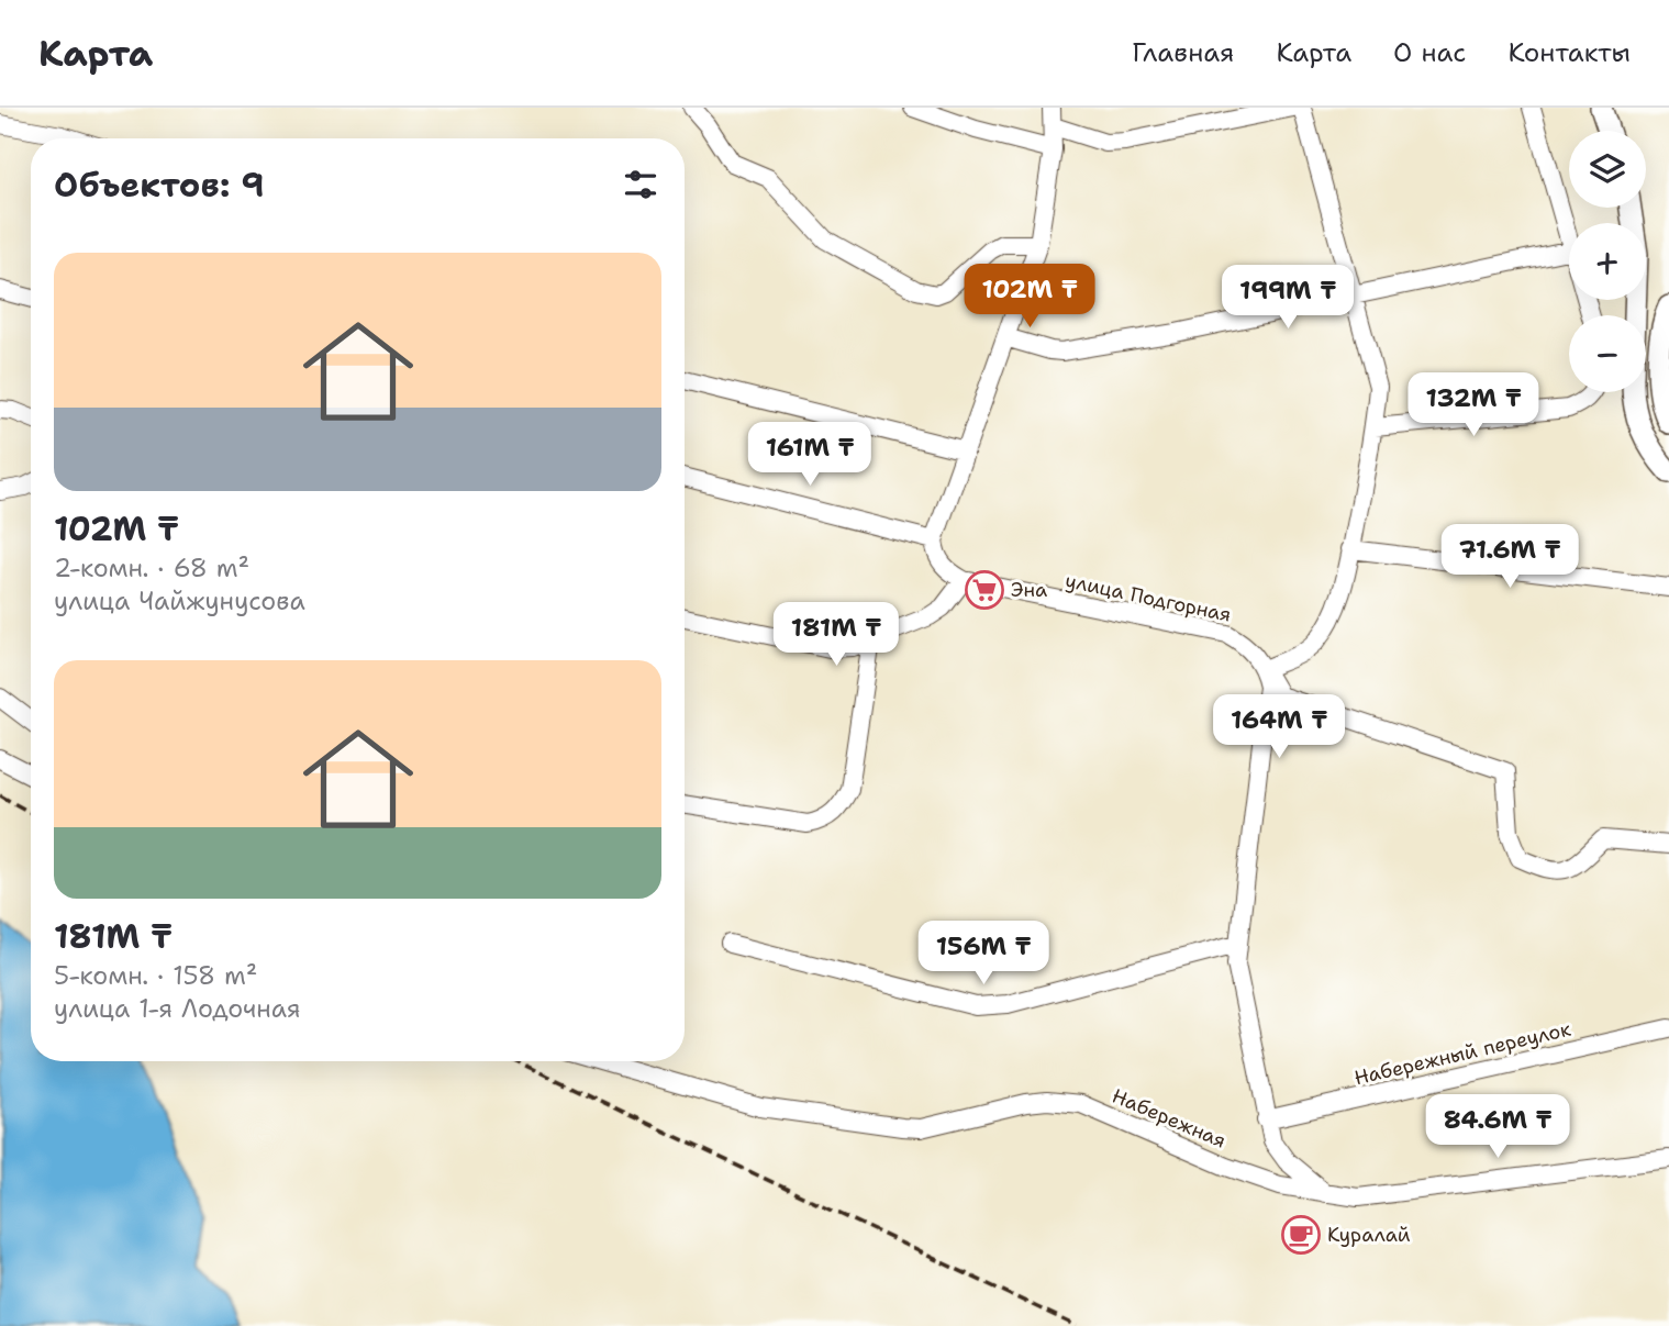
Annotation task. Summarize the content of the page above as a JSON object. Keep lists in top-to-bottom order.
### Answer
{
  "streets": {
    "street": ["улица Подгорная", "Набережный переулок", "Набережная"]
  },
  "places": {
    "supermarket": ["Эна"],
    "cafe": ["Куралай"]
  },
  "page": {
    "header": "Карта",
    "nav": [
      "Главная",
      "Карта",
      "О нас",
      "Контакты"
    ],
    "map_buttons": ["+", "−"],
    "heading": "Объектов: 9",
    "list": [
      {
        "name": "102M ₸",
        "note": "2-комн. · 68 m² · улица Чайжунусова"
      },
      {
        "name": "181M ₸",
        "note": "5-комн. · 158 m² · улица 1-я Лодочная"
      }
    ],
    "price": [
      "102M ₸",
      "199M ₸",
      "132M ₸",
      "161M ₸",
      "71.6M ₸",
      "181M ₸",
      "164M ₸",
      "156M ₸",
      "84.6M ₸"
    ]
  }
}
